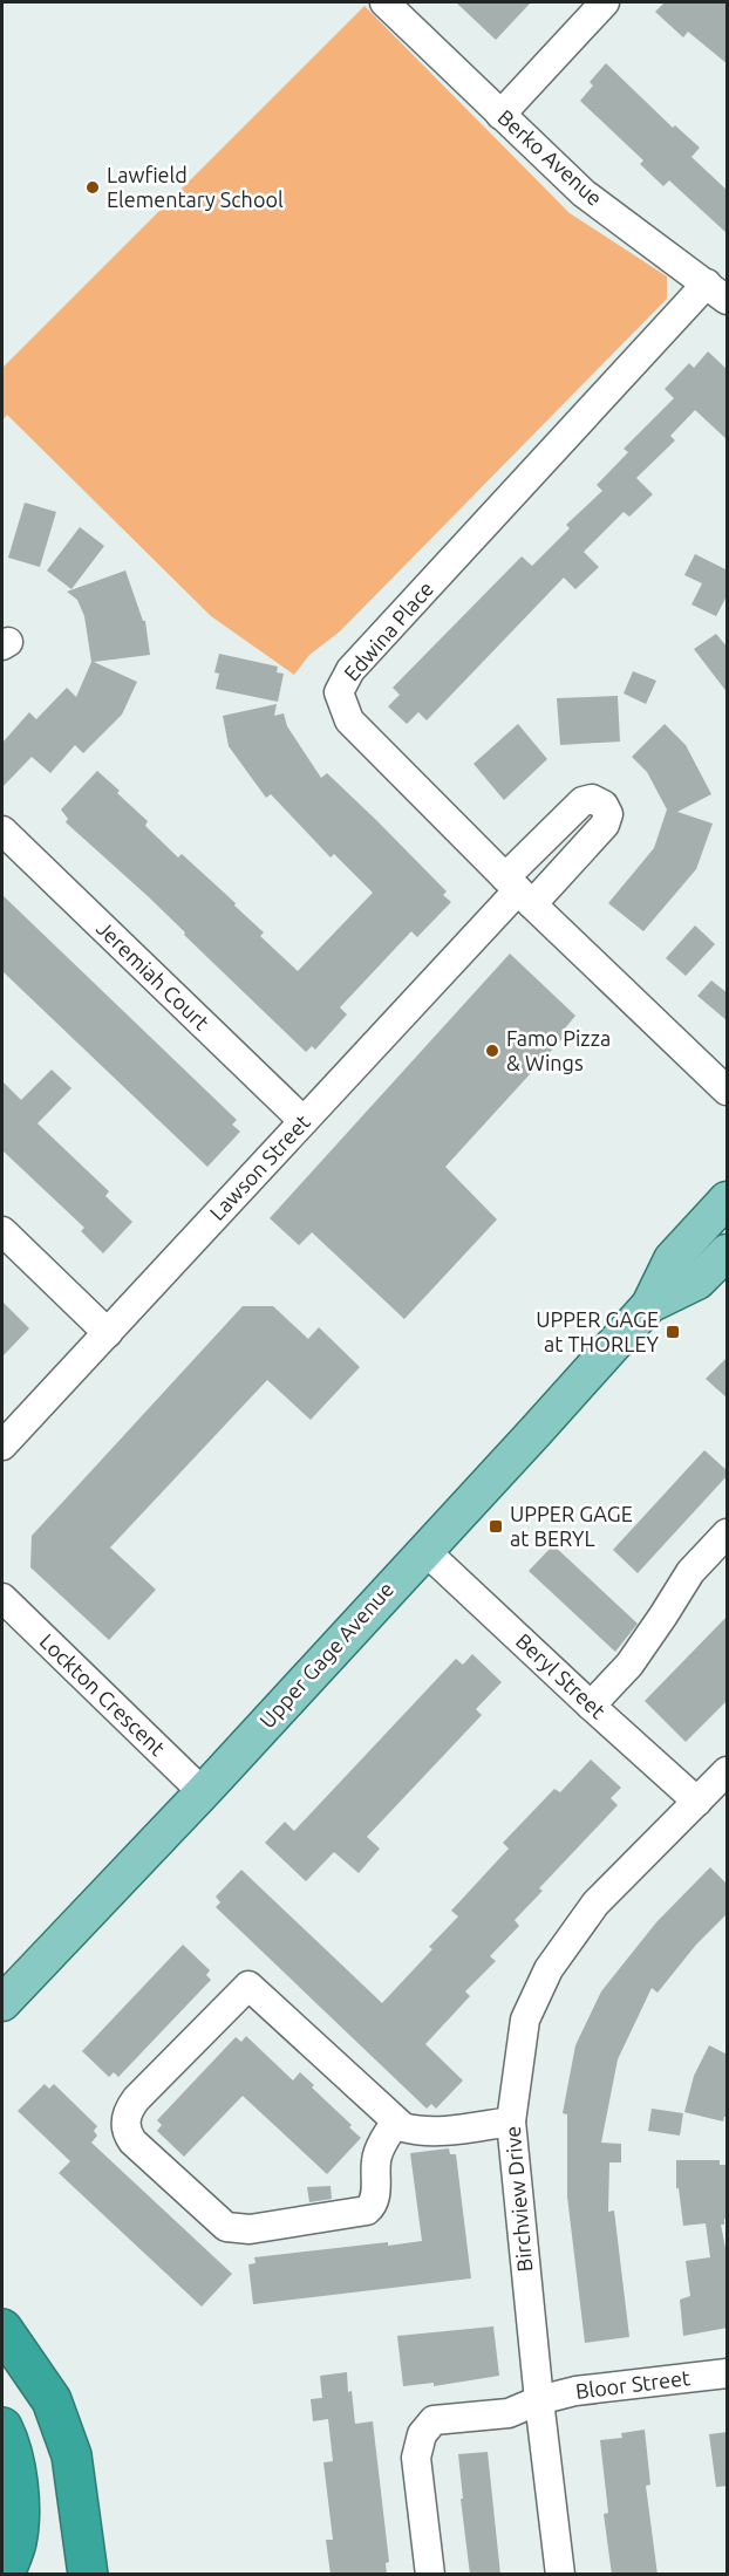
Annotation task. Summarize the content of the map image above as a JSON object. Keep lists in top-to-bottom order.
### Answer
{
  "streets": {
    "main road": ["Upper Gage Avenue"],
    "street": [
      "Berko Avenue",
      "Edwina Place",
      "Jeremiah Court",
      "Lawson Street",
      "Beryl Street",
      "Lockton Crescent",
      "Birchview Drive",
      "Bloor Street"
    ]
  },
  "crossings": [
    ["Berko Avenue", "Edwina Place"],
    ["Edwina Place", "Lawson Street"],
    ["Jeremiah Court", "Lawson Street"],
    ["Upper Gage Avenue", "Beryl Street"],
    ["Upper Gage Avenue", "Lockton Crescent"],
    ["Beryl Street", "Birchview Drive"],
    ["Birchview Drive", "Bloor Street"]
  ],
  "places": {
    "other": ["Lawfield Elementary School", "Famo Pizza & Wings"],
    "transit": ["UPPER GAGE at THORLEY", "UPPER GAGE at BERYL"]
  }
}
